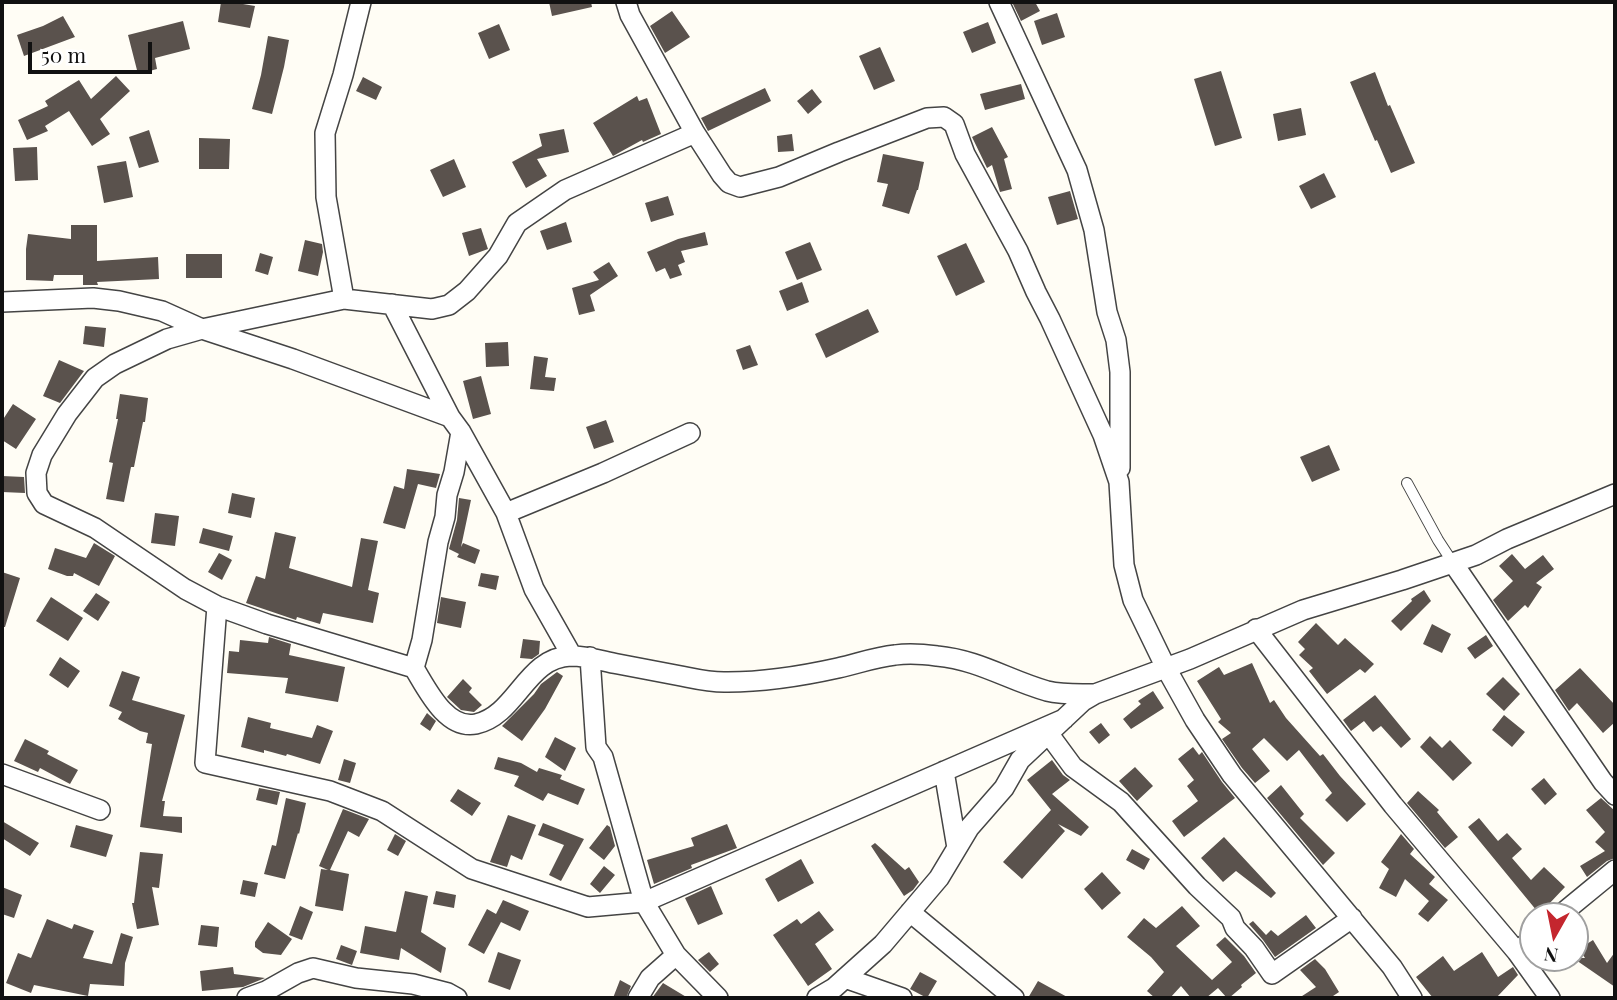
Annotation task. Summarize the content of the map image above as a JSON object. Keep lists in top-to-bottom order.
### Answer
{
  "scale_bar": "50 m",
  "north": "bottom"
}
